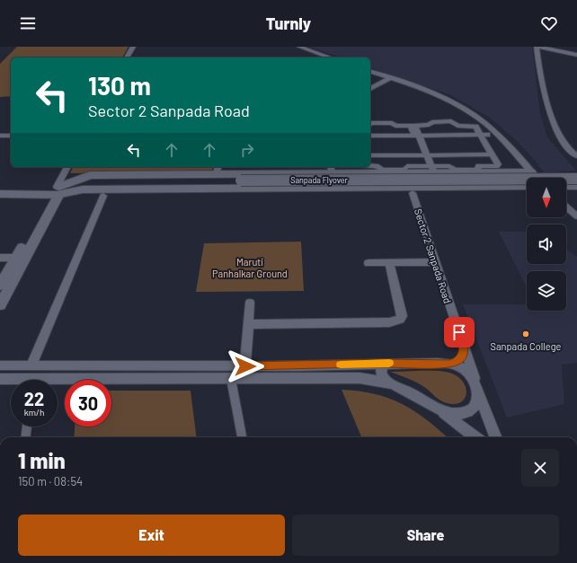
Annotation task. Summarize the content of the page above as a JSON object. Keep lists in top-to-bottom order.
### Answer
{
  "streets": {
    "main road": ["Sanpada Flyover"],
    "street": ["Sector 2 Sanpada Road"]
  },
  "parks": ["Maruti Panhalkar Ground"],
  "places": ["Sanpada College"],
  "north": "bottom",
  "page": {
    "header": "Turnly",
    "turn": ["130 m", "Sector 2 Sanpada Road"],
    "speed": "22 km/h",
    "limit": "30",
    "heading": ["1 min", "150 m · 08:54"],
    "buttons": ["Exit", "Share"]
  }
}
